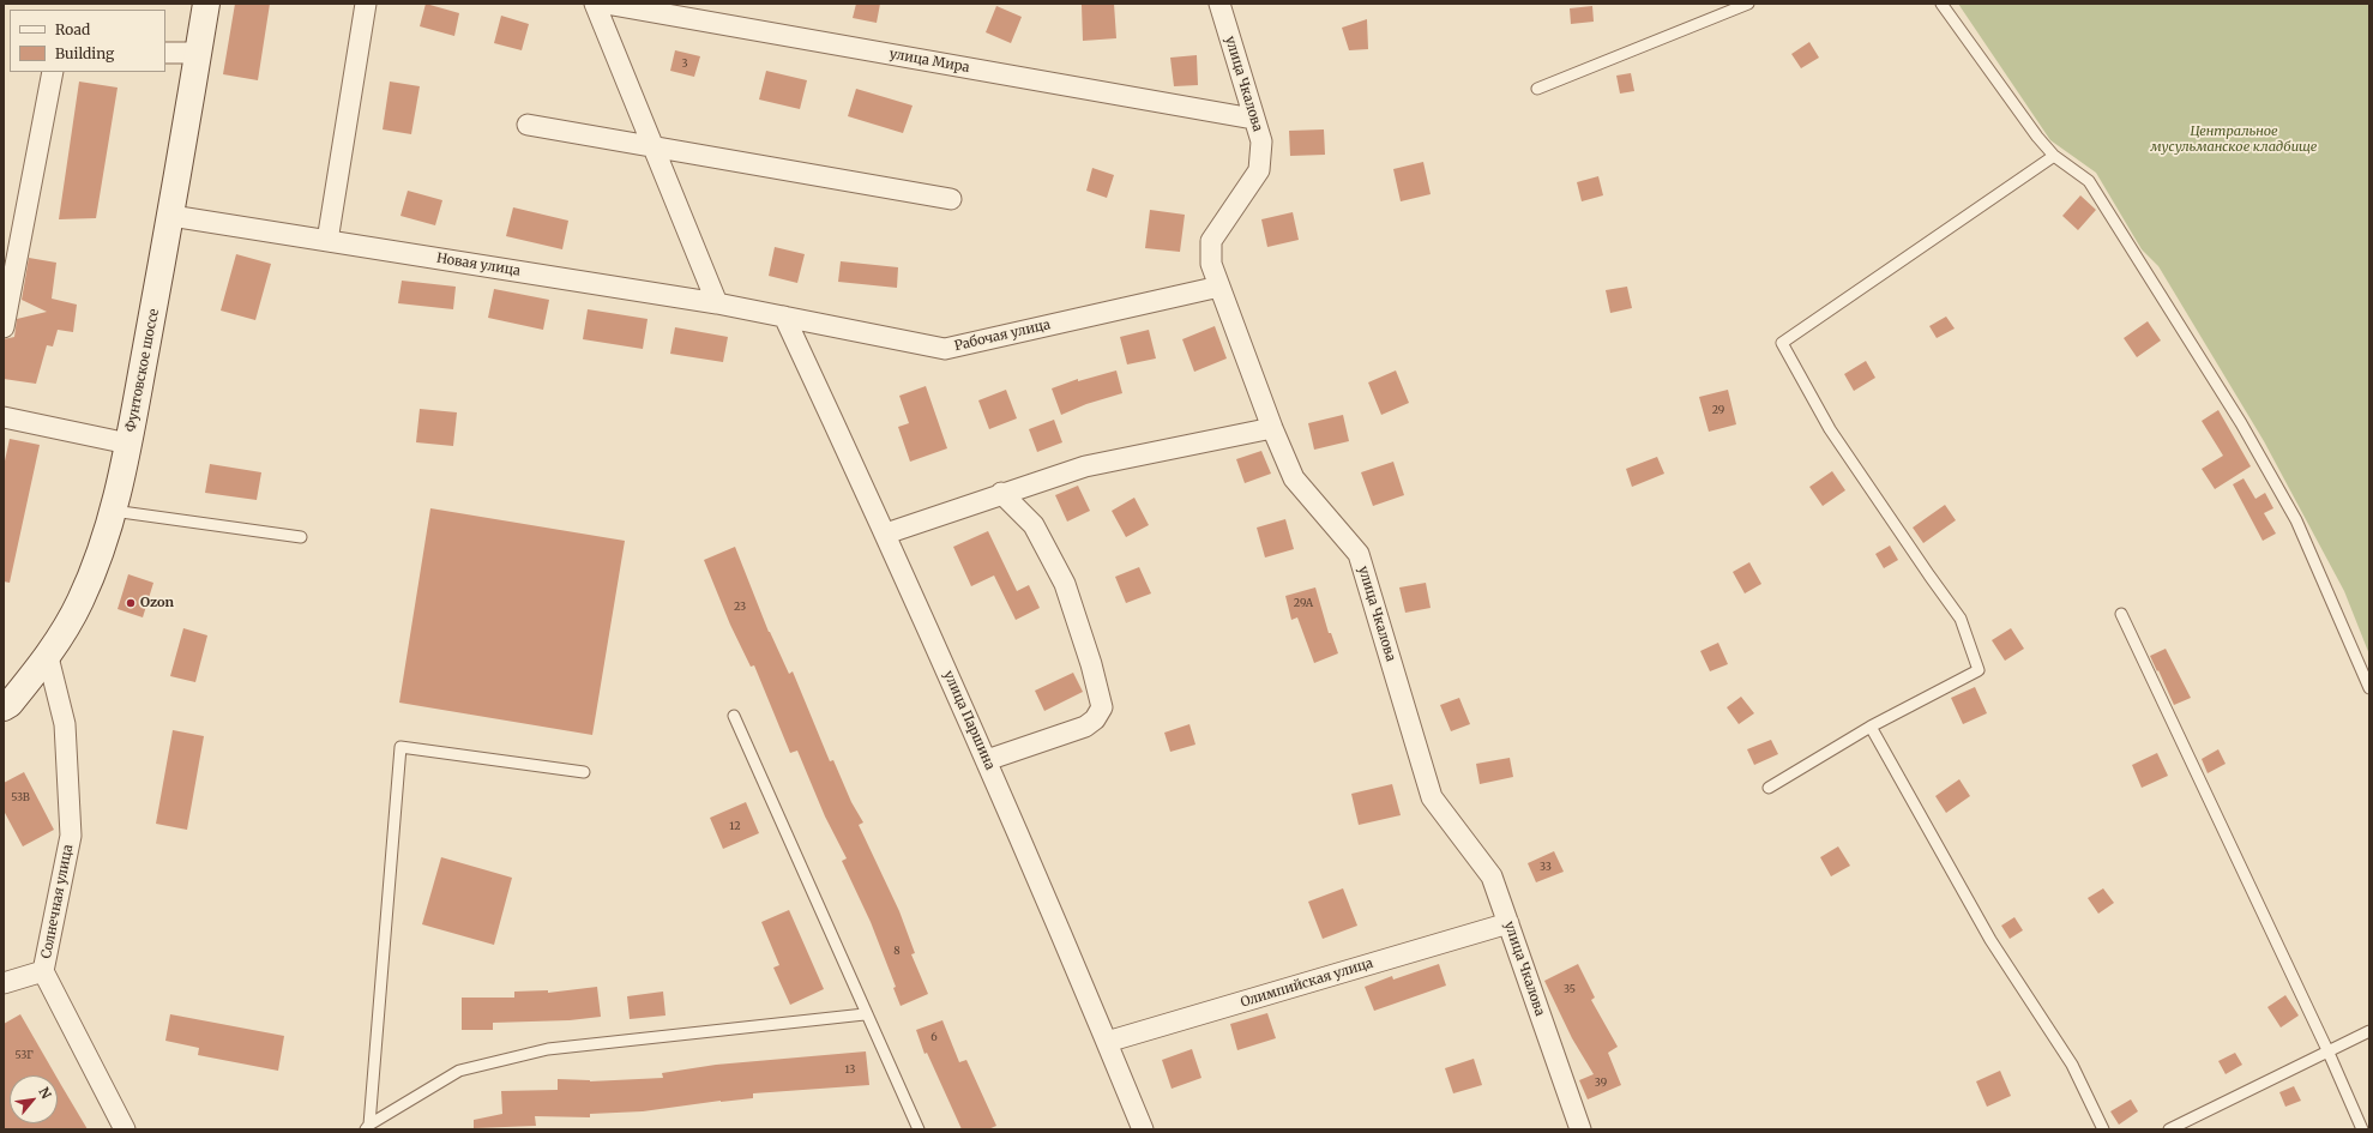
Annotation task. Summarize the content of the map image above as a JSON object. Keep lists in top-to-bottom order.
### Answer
{
  "streets": {
    "street": [
      "улица Мира",
      "улица Чкалова",
      "Новая улица",
      "Рабочая улица",
      "Фунтовское шоссе",
      "улица Паршина",
      "Солнечная улица",
      "Олимпийская улица"
    ]
  },
  "crossings": [
    ["улица Мира", "улица Чкалова"],
    ["улица Чкалова", "Рабочая улица"],
    ["улица Чкалова", "Олимпийская улица"],
    ["Новая улица", "Рабочая улица"],
    ["Новая улица", "Фунтовское шоссе"],
    ["Новая улица", "улица Паршина"],
    ["Рабочая улица", "улица Паршина"],
    ["Фунтовское шоссе", "Солнечная улица"],
    ["улица Паршина", "Олимпийская улица"]
  ],
  "parks": ["Центральное мусульманское кладбище"],
  "places": ["Ozon"],
  "house_numbers": [
    "3",
    "29",
    "29А",
    "23",
    "53В",
    "12",
    "33",
    "8",
    "35",
    "6",
    "53Г",
    "13",
    "39"
  ],
  "legend": ["Road", "Building"],
  "north": "top right"
}
